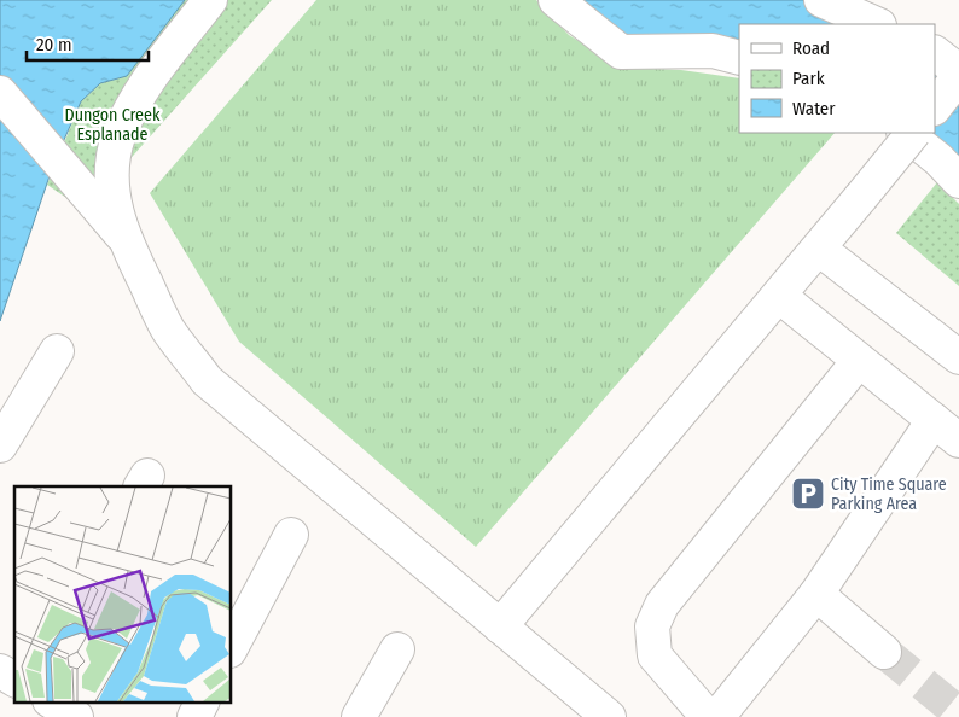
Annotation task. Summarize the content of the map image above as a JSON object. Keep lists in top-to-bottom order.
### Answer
{
  "parks": ["Dungon Creek Esplanade"],
  "places": {
    "parking": ["City Time Square Parking Area"]
  },
  "legend": ["Road", "Park", "Water"],
  "scale_bar": "20 m"
}
